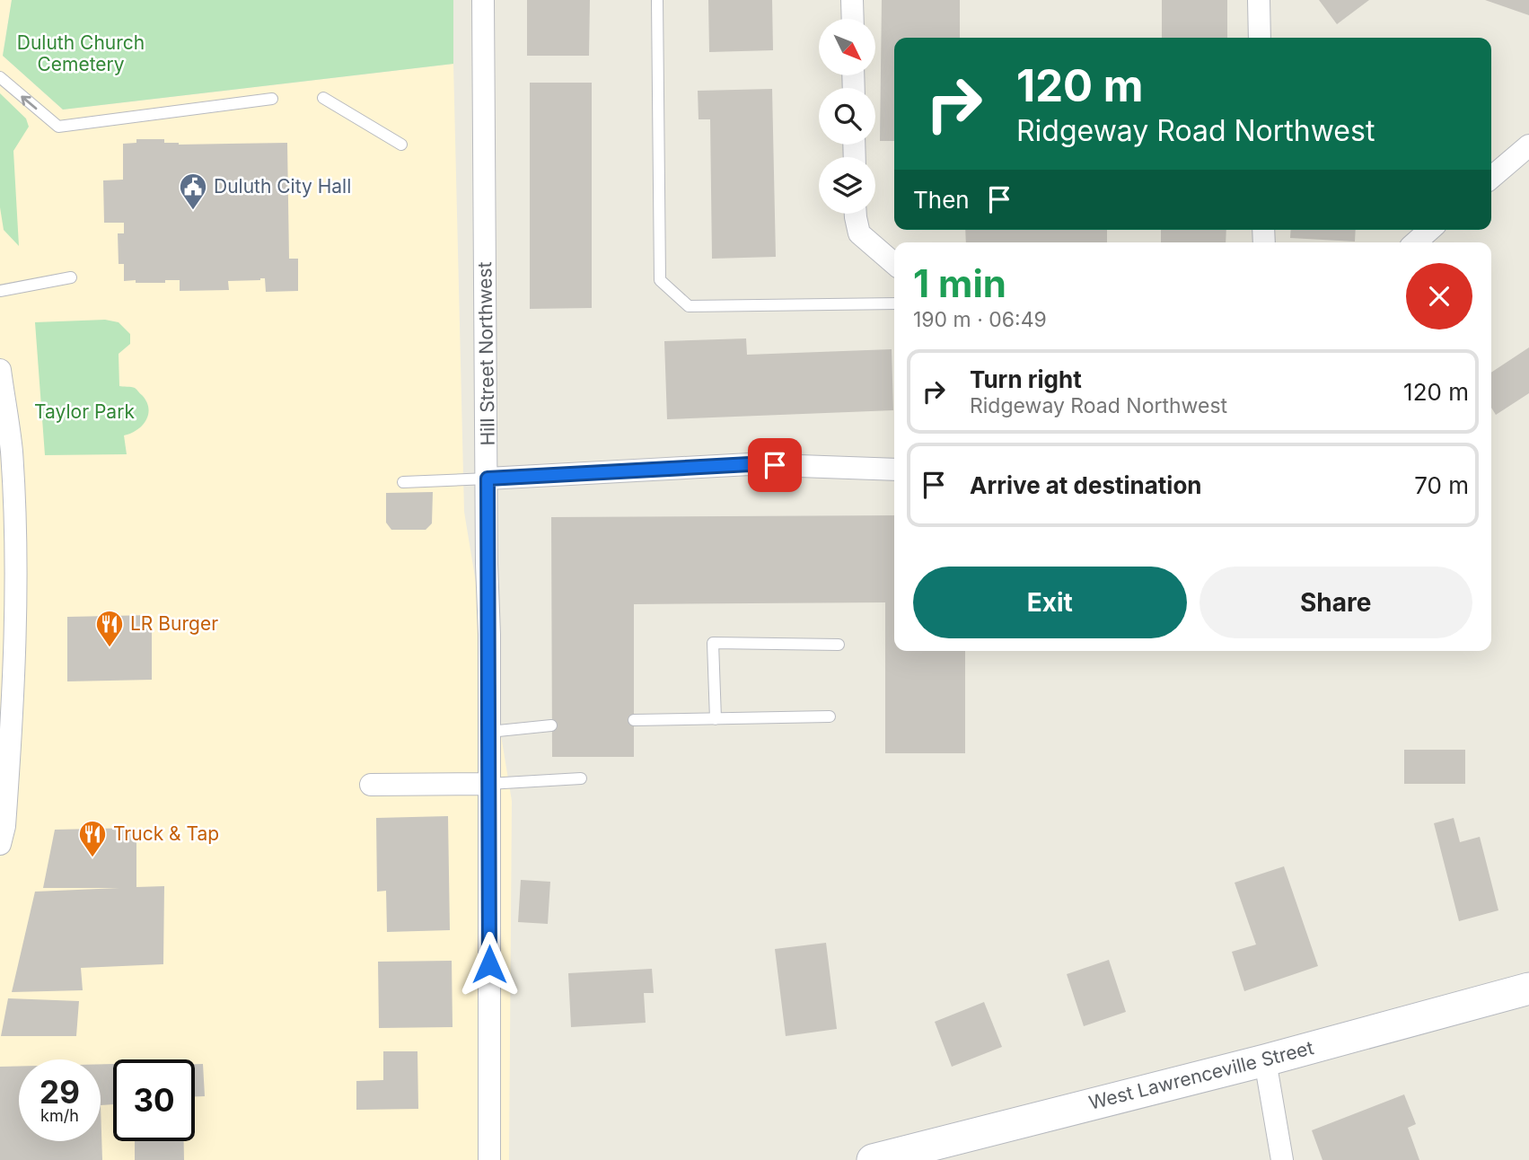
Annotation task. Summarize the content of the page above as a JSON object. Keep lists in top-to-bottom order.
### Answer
{
  "streets": {
    "street": ["Hill Street Northwest", "West Lawrenceville Street"]
  },
  "parks": ["Duluth Church Cemetery", "Taylor Park"],
  "places": {
    "public building": ["Duluth City Hall"],
    "restaurant": ["LR Burger", "Truck & Tap"]
  },
  "north": "bottom right",
  "page": {
    "turn": ["120 m", "Ridgeway Road Northwest"],
    "then": "Then",
    "heading": ["1 min", "190 m · 06:49"],
    "list": [
      {
        "name": "Turn right",
        "note": "Ridgeway Road Northwest",
        "value": "120 m"
      },
      {
        "name": "Arrive at destination",
        "value": "70 m"
      }
    ],
    "buttons": ["Exit", "Share"],
    "speed": "29 km/h",
    "limit": "30"
  }
}
